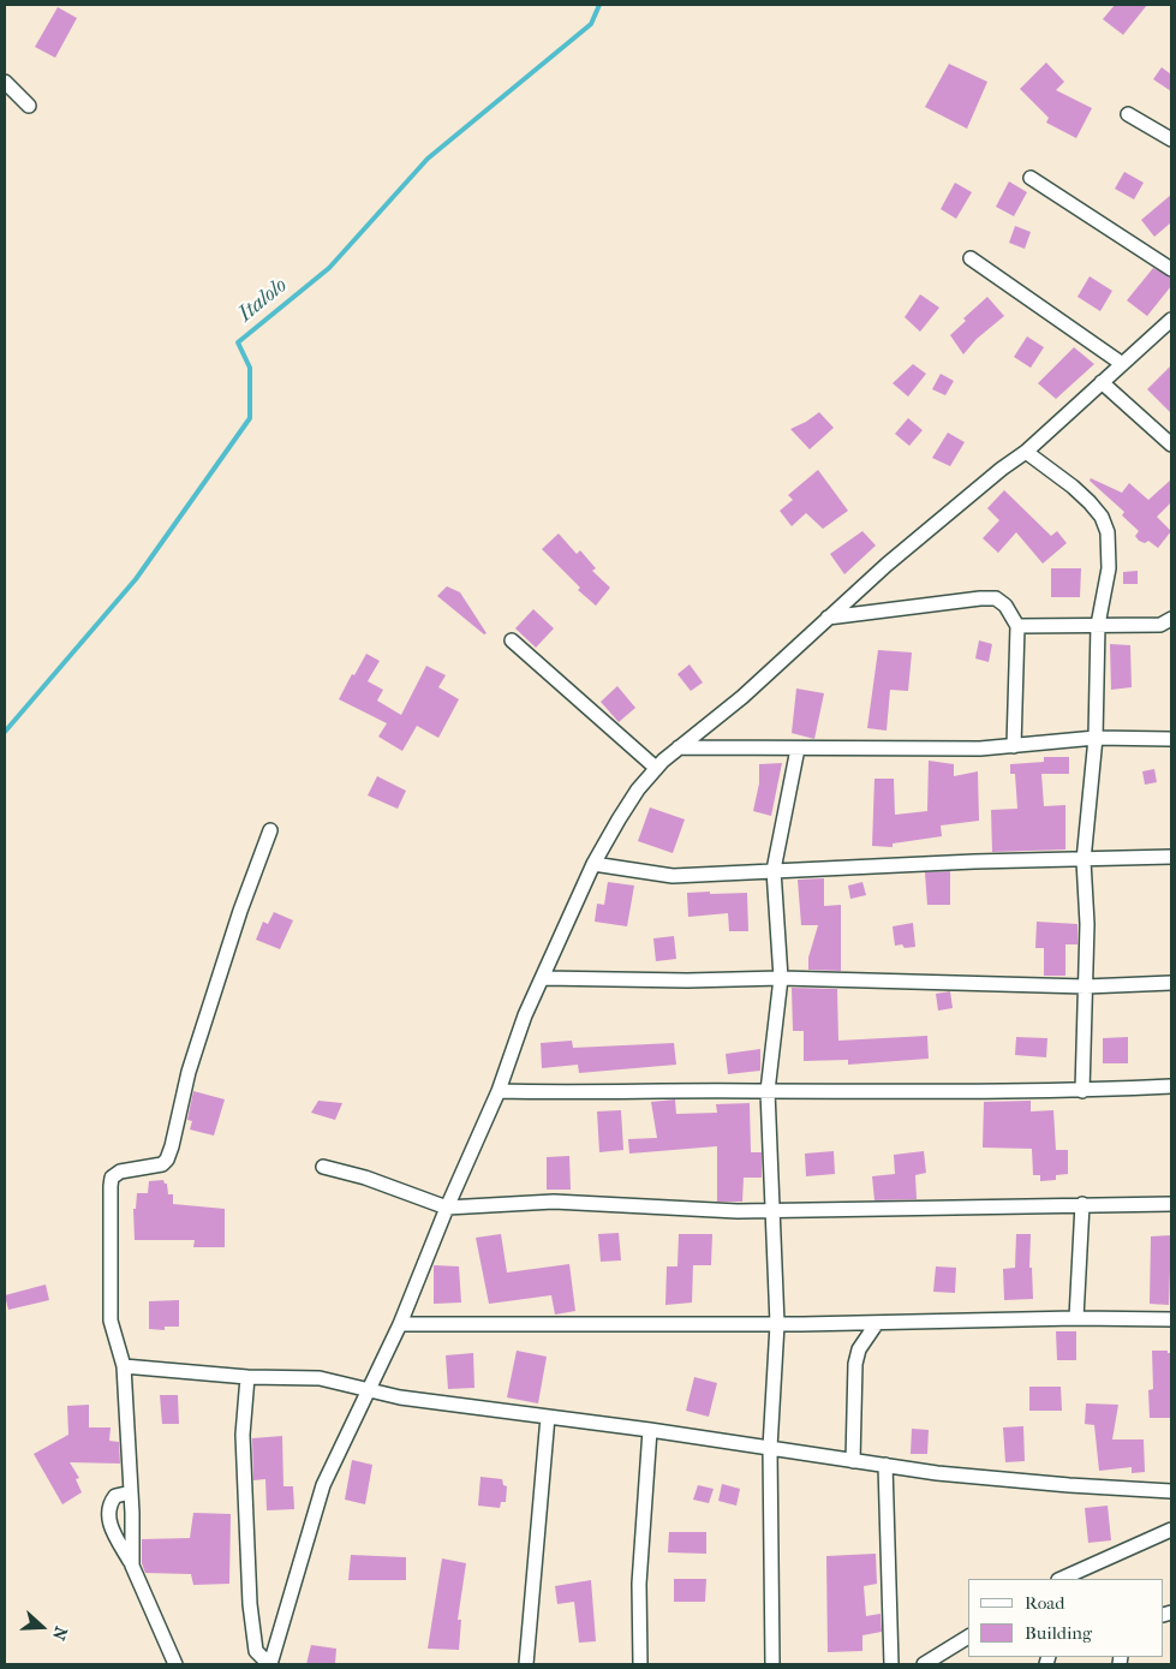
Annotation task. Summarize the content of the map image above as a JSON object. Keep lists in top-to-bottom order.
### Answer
{
  "water": ["Italolo"],
  "legend": ["Road", "Building"],
  "north": "right"
}
